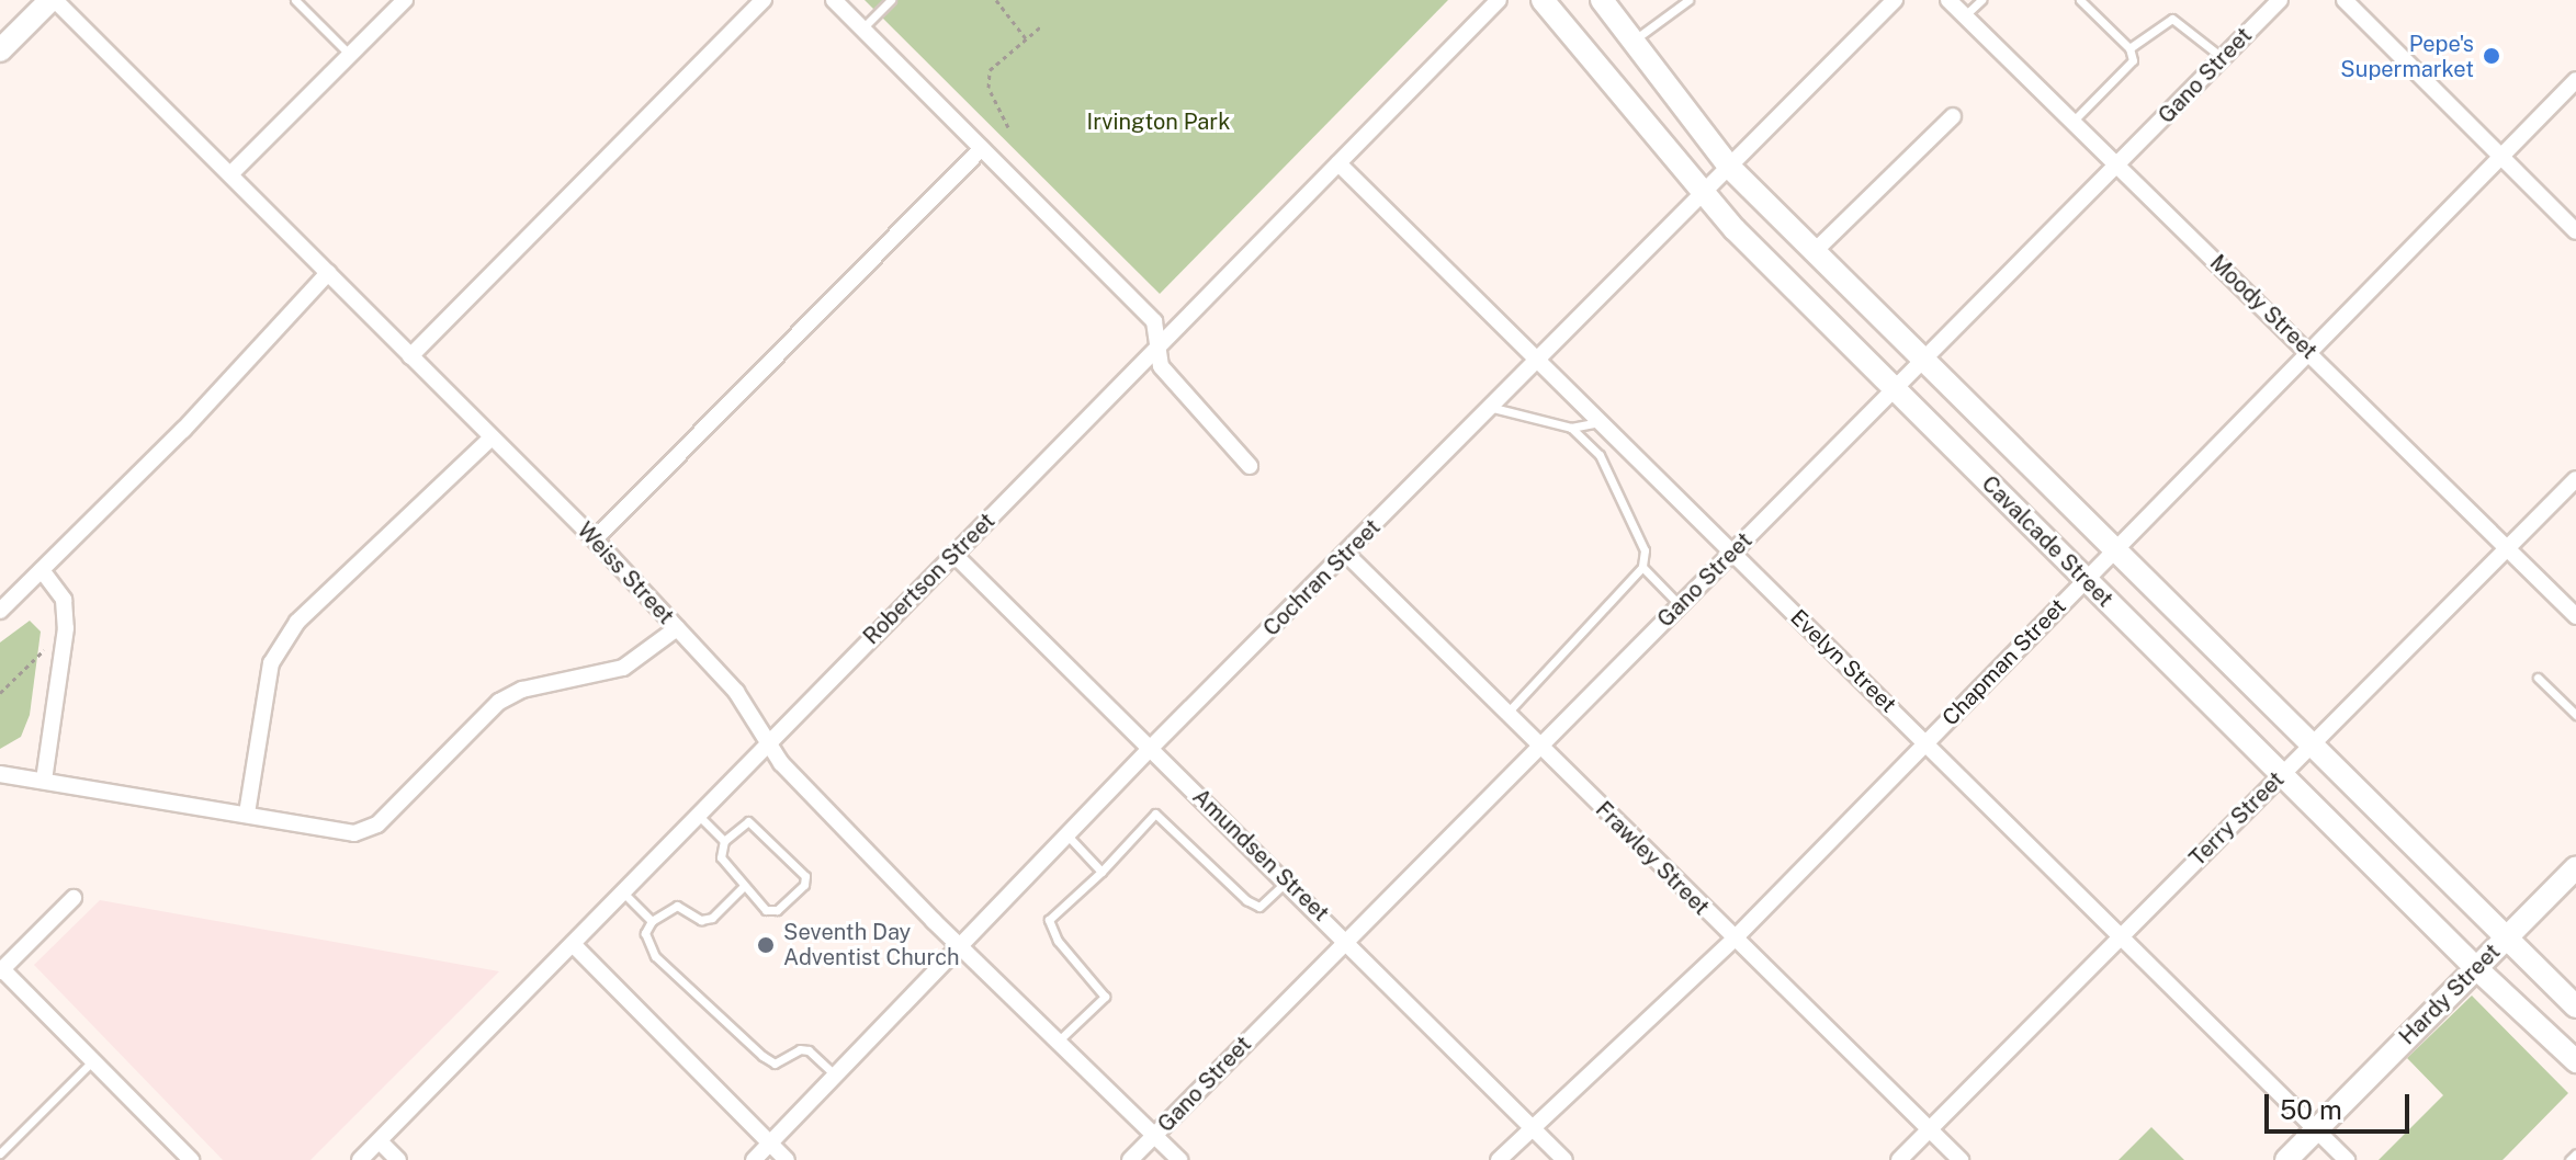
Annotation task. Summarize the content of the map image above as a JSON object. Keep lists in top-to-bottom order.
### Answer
{
  "streets": {
    "main road": ["Cavalcade Street", "Hardy Street"],
    "street": [
      "Gano Street",
      "Moody Street",
      "Weiss Street",
      "Cochran Street",
      "Robertson Street",
      "Evelyn Street",
      "Chapman Street",
      "Terry Street",
      "Amundsen Street",
      "Frawley Street"
    ]
  },
  "crossings": [
    ["Gano Street", "Moody Street"],
    ["Gano Street", "Cavalcade Street"],
    ["Gano Street", "Weiss Street"],
    ["Gano Street", "Evelyn Street"],
    ["Gano Street", "Amundsen Street"],
    ["Gano Street", "Frawley Street"],
    ["Moody Street", "Chapman Street"],
    ["Moody Street", "Terry Street"],
    ["Cavalcade Street", "Cochran Street"],
    ["Cavalcade Street", "Chapman Street"],
    ["Cavalcade Street", "Terry Street"],
    ["Cavalcade Street", "Hardy Street"],
    ["Weiss Street", "Cochran Street"],
    ["Weiss Street", "Robertson Street"],
    ["Cochran Street", "Evelyn Street"],
    ["Cochran Street", "Amundsen Street"],
    ["Cochran Street", "Frawley Street"],
    ["Robertson Street", "Evelyn Street"],
    ["Robertson Street", "Amundsen Street"],
    ["Evelyn Street", "Chapman Street"],
    ["Evelyn Street", "Terry Street"],
    ["Evelyn Street", "Hardy Street"],
    ["Chapman Street", "Amundsen Street"],
    ["Chapman Street", "Frawley Street"],
    ["Terry Street", "Frawley Street"]
  ],
  "parks": ["Irvington Park"],
  "places": ["Pepe's Supermarket", "Seventh Day Adventist Church"],
  "scale_bar": "50 m"
}
